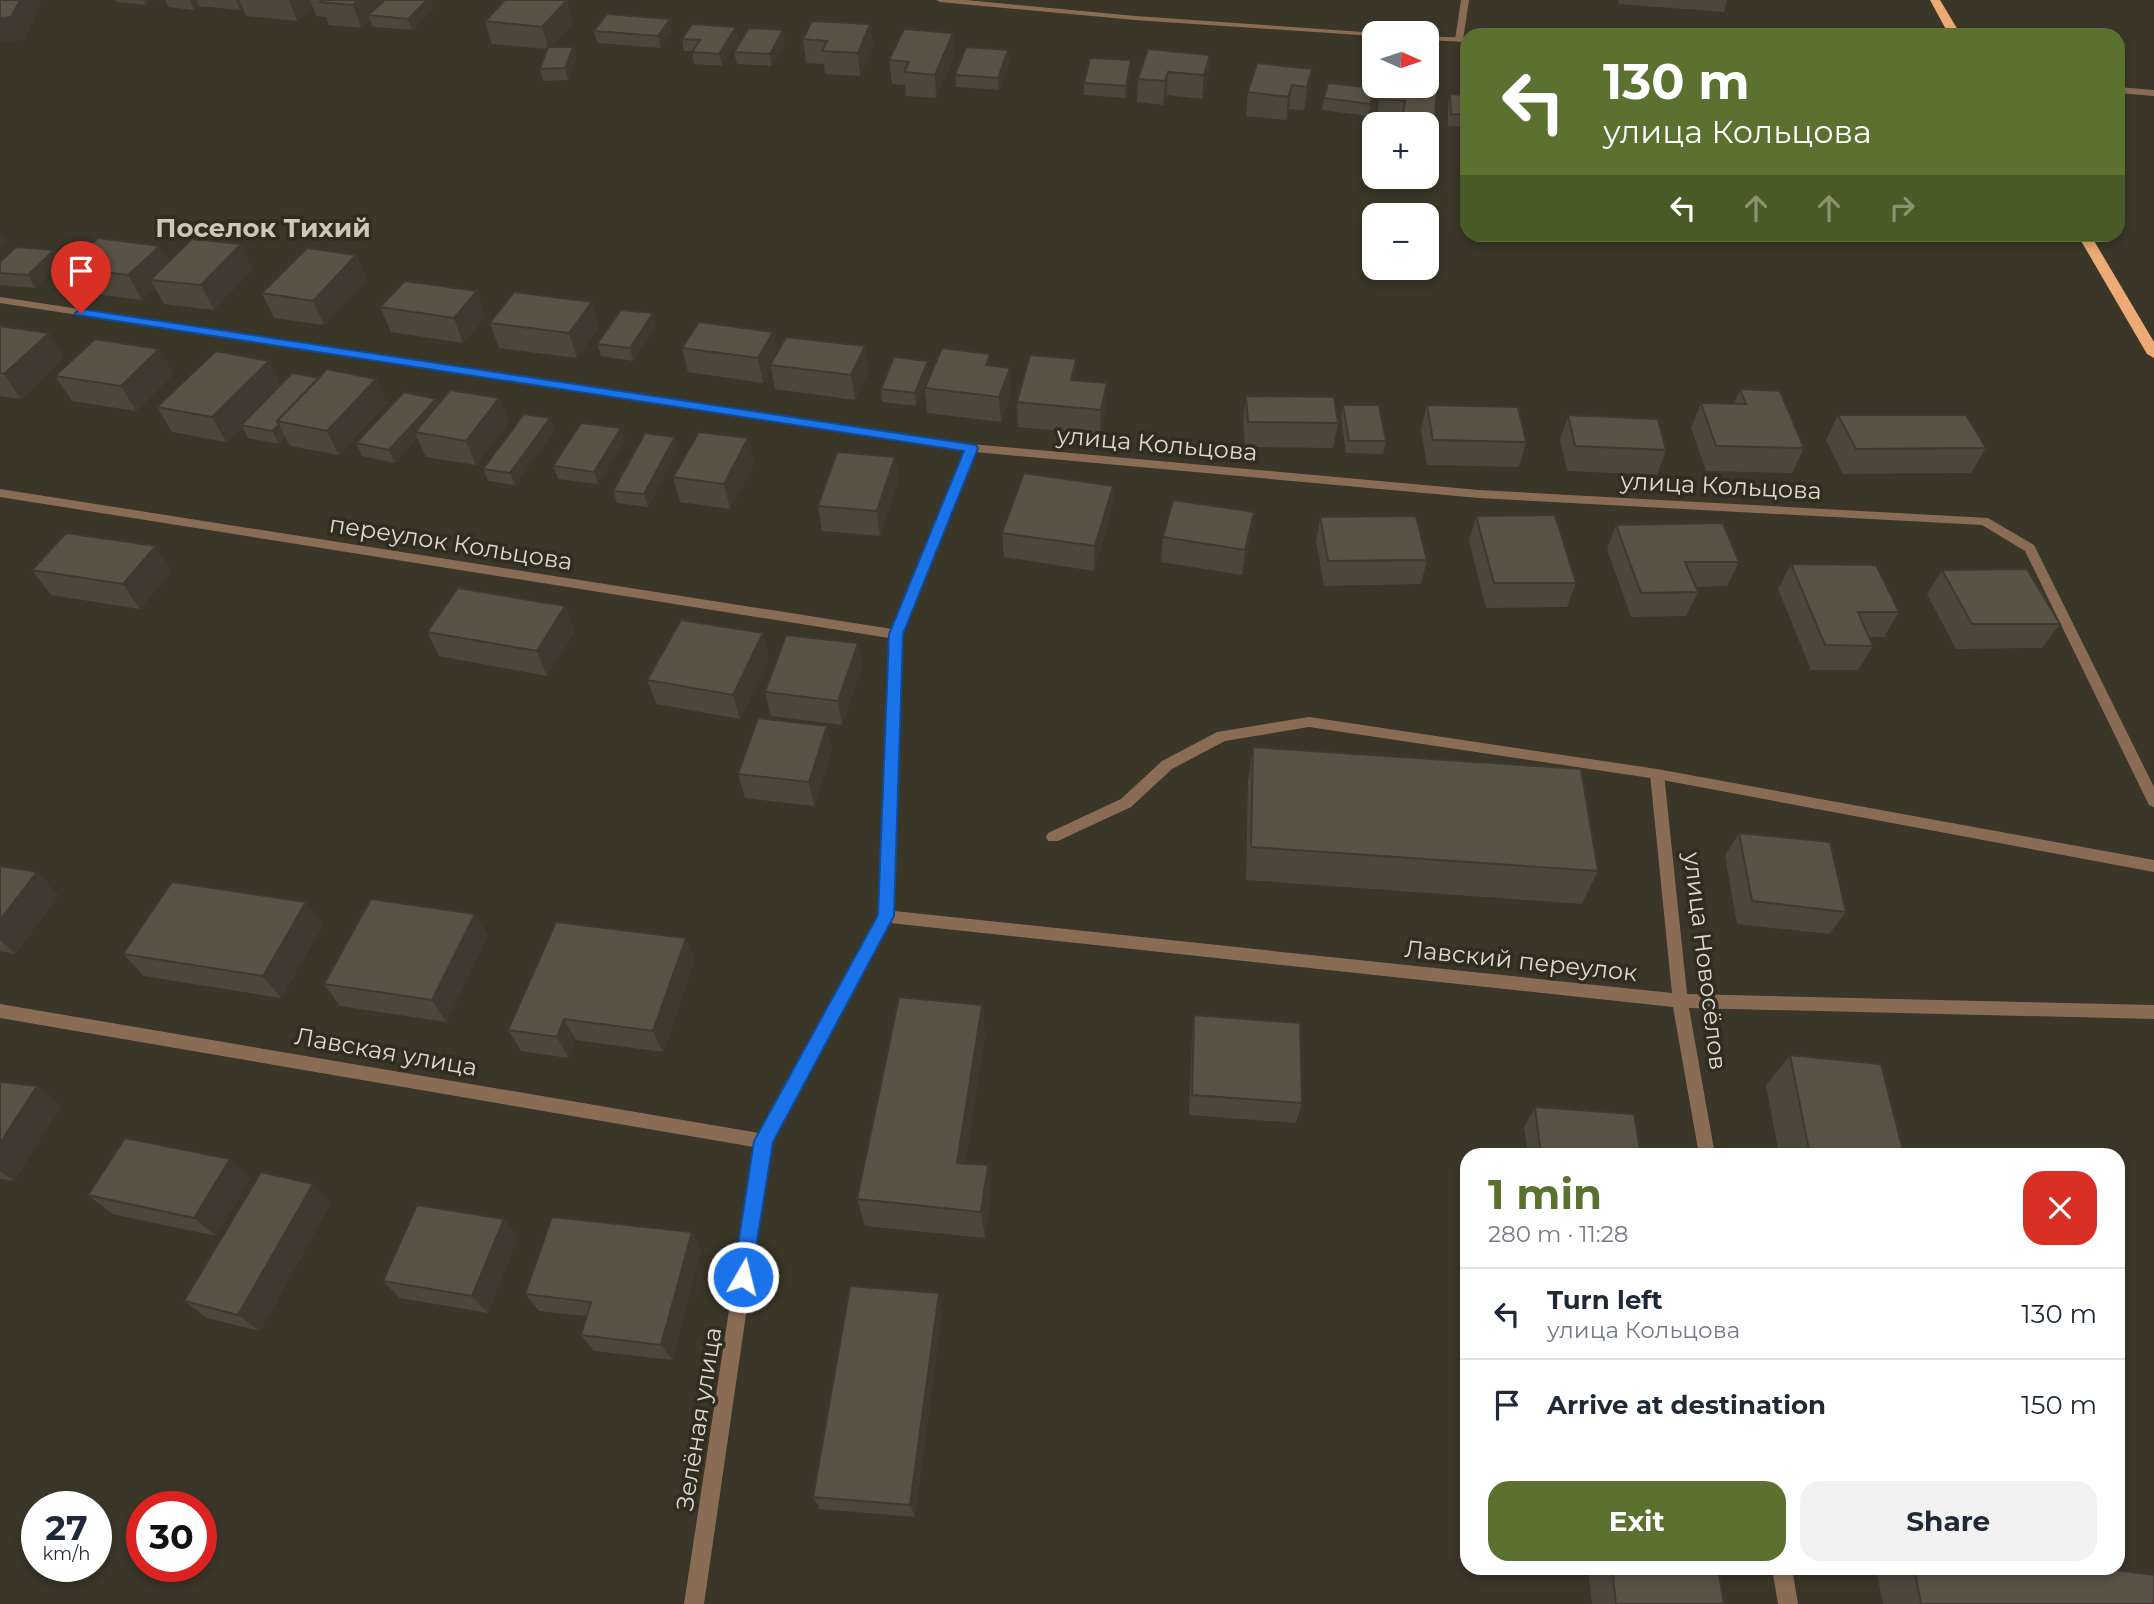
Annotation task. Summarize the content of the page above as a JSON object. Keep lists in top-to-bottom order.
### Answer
{
  "streets": {
    "street": [
      "улица Кольцова",
      "переулок Кольцова",
      "Лавский переулок",
      "улица Новосёлов",
      "Лавская улица",
      "Зелёная улица"
    ]
  },
  "crossings": [
    ["улица Кольцова", "Зелёная улица"],
    ["переулок Кольцова", "Зелёная улица"],
    ["Лавский переулок", "улица Новосёлов"],
    ["Лавский переулок", "Зелёная улица"],
    ["Лавская улица", "Зелёная улица"]
  ],
  "districts": ["Поселок Тихий"],
  "north": "right",
  "page": {
    "map_buttons": ["+", "−"],
    "turn": ["130 m", "улица Кольцова"],
    "heading": ["1 min", "280 m · 11:28"],
    "list": [
      {
        "name": "Turn left",
        "note": "улица Кольцова",
        "value": "130 m"
      },
      {
        "name": "Arrive at destination",
        "value": "150 m"
      }
    ],
    "buttons": ["Exit", "Share"],
    "speed": "27 km/h",
    "limit": "30"
  }
}
